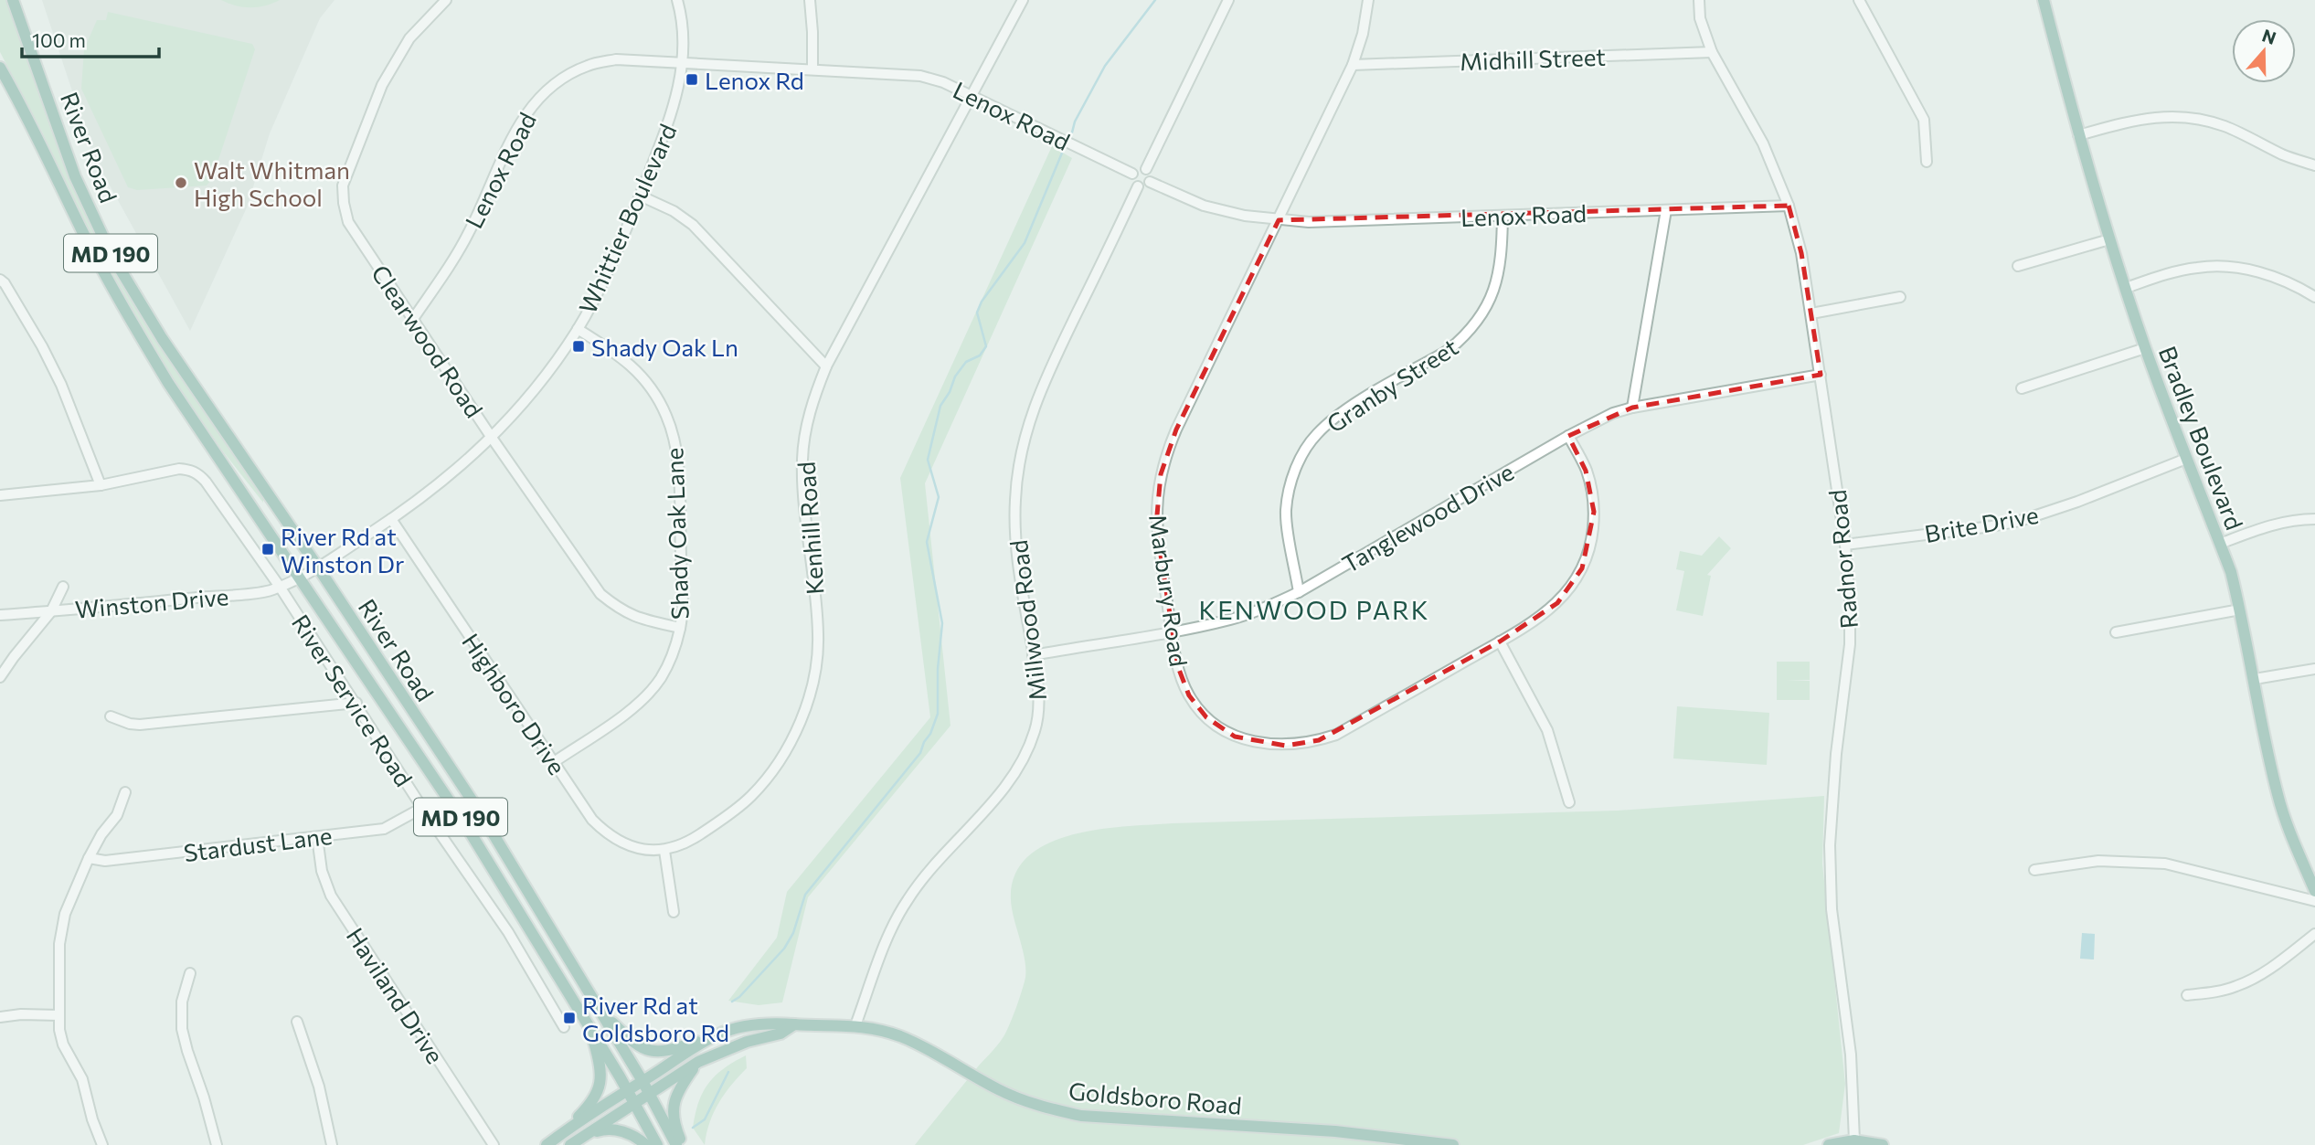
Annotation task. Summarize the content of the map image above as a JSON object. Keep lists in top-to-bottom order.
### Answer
{
  "streets": {
    "main road": [
      "River Road",
      "MD 190",
      "Bradley Boulevard",
      "Goldsboro Road"
    ],
    "street": [
      "Midhill Street",
      "Lenox Road",
      "Whittier Boulevard",
      "Clearwood Road",
      "Granby Street",
      "Tanglewood Drive",
      "Brite Drive",
      "Kenhill Road",
      "Shady Oak Lane",
      "Radnor Road",
      "Marbury Road",
      "Winston Drive",
      "Millwood Road",
      "River Service Road",
      "Highboro Drive",
      "Stardust Lane",
      "Haviland Drive"
    ]
  },
  "crossings": [
    ["Midhill Street", "Radnor Road"],
    ["Midhill Street", "Marbury Road"],
    ["Lenox Road", "Whittier Boulevard"],
    ["Lenox Road", "Clearwood Road"],
    ["Lenox Road", "Granby Street"],
    ["Lenox Road", "Kenhill Road"],
    ["Lenox Road", "Radnor Road"],
    ["Lenox Road", "Marbury Road"],
    ["Lenox Road", "Millwood Road"],
    ["River Road", "Whittier Boulevard"],
    ["River Road", "Winston Drive"],
    ["River Road", "Goldsboro Road"],
    ["Whittier Boulevard", "Clearwood Road"],
    ["Whittier Boulevard", "Shady Oak Lane"],
    ["Whittier Boulevard", "Winston Drive"],
    ["Whittier Boulevard", "Highboro Drive"],
    ["Clearwood Road", "Shady Oak Lane"],
    ["Granby Street", "Tanglewood Drive"],
    ["Bradley Boulevard", "Brite Drive"],
    ["Tanglewood Drive", "Radnor Road"],
    ["Tanglewood Drive", "Marbury Road"],
    ["Tanglewood Drive", "Millwood Road"],
    ["Brite Drive", "Radnor Road"],
    ["Kenhill Road", "Highboro Drive"],
    ["Shady Oak Lane", "Highboro Drive"],
    ["Winston Drive", "River Service Road"],
    ["Millwood Road", "Goldsboro Road"],
    ["River Service Road", "Stardust Lane"],
    ["Stardust Lane", "Haviland Drive"]
  ],
  "districts": ["KENWOOD PARK"],
  "places": {
    "transit": [
      "Lenox Rd",
      "Shady Oak Ln",
      "River Rd at Winston Dr",
      "River Rd at Goldsboro Rd"
    ],
    "other": ["Walt Whitman High School"]
  },
  "scale_bar": "100 m",
  "north": "top"
}
